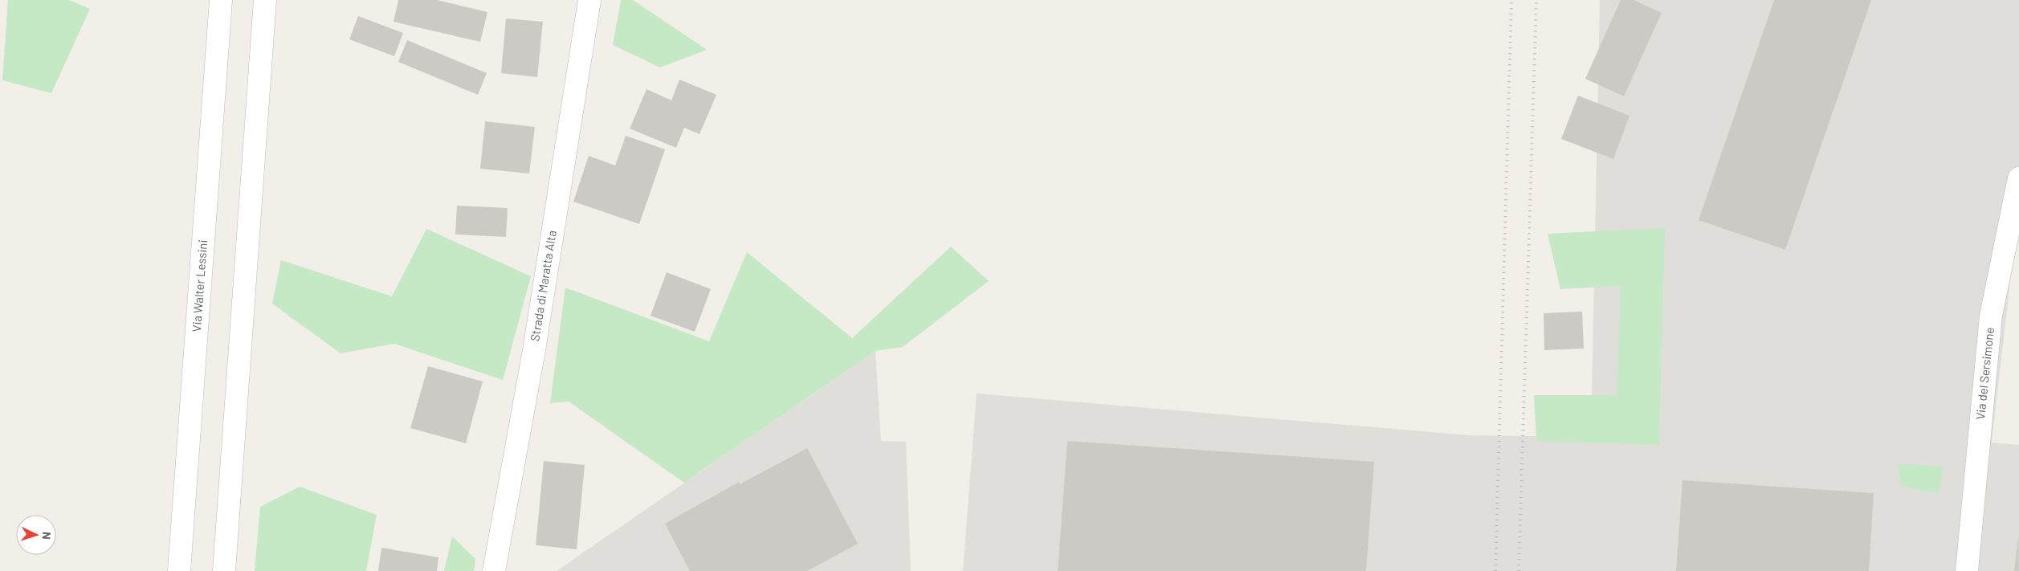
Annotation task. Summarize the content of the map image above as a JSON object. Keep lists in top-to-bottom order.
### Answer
{
  "streets": {
    "main road": ["Via Walter Lessini", "Strada di Maratta Alta", "Via del Sersimone"]
  },
  "north": "right"
}
